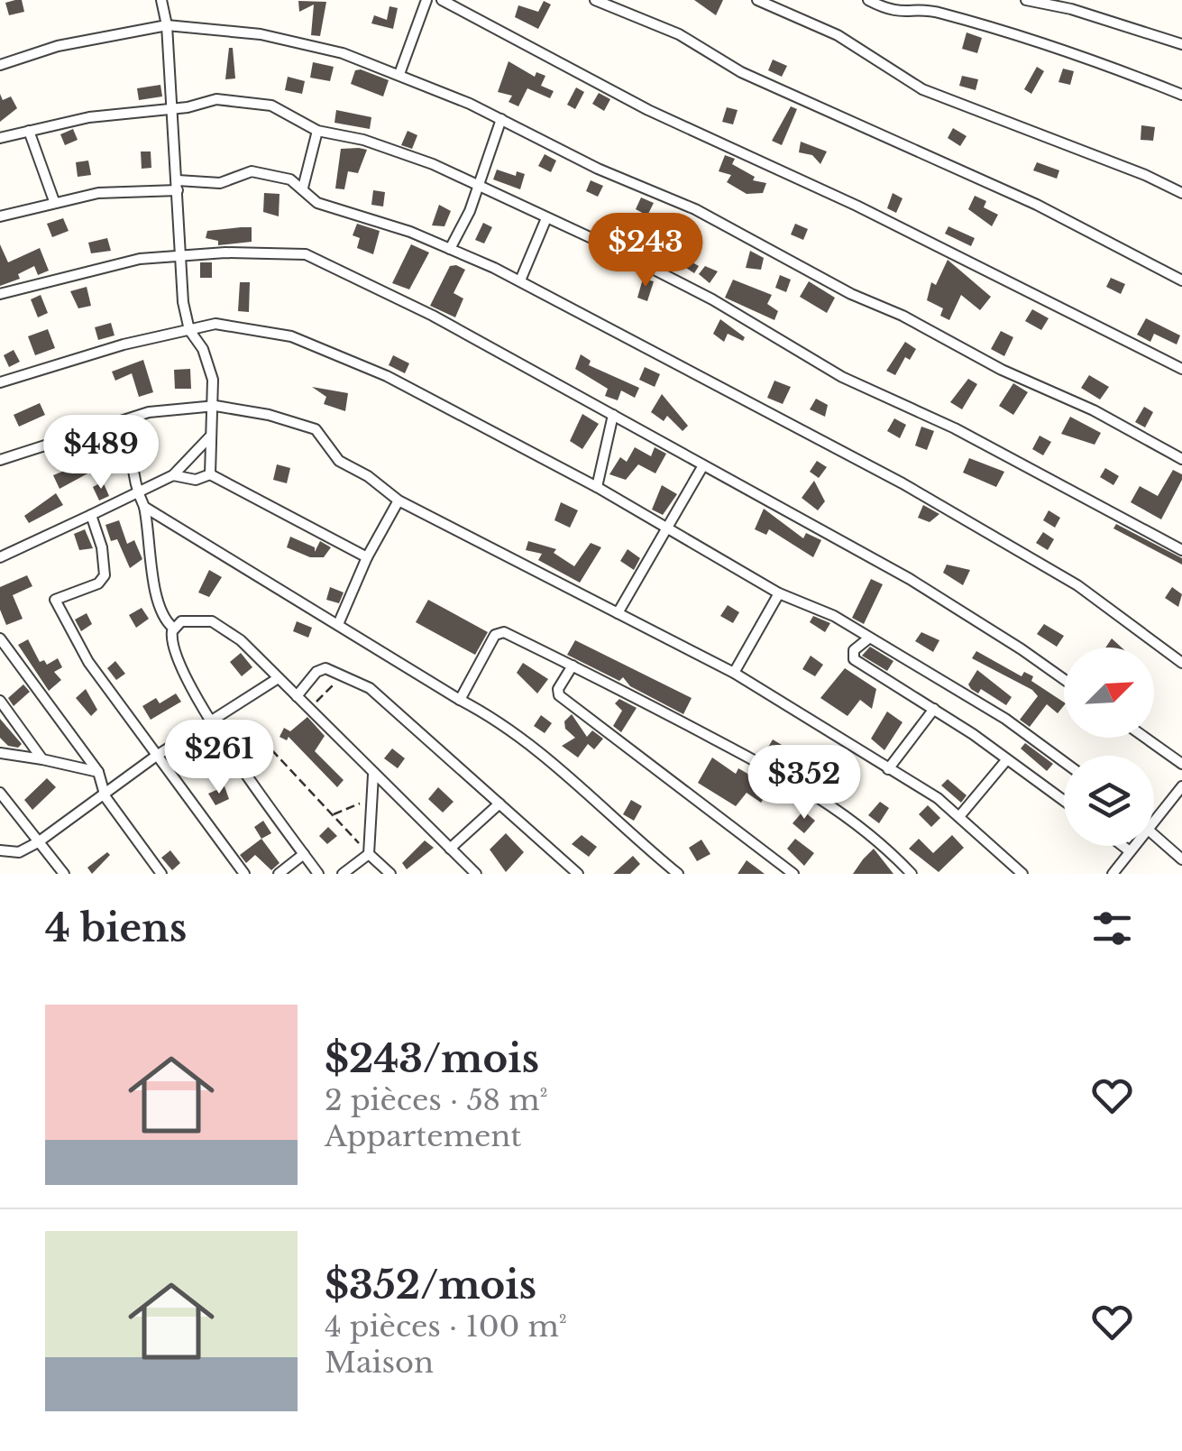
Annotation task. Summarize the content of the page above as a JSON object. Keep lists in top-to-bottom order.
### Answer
{
  "north": "top right",
  "page": {
    "price": [
      "$243",
      "$489",
      "$261",
      "$352"
    ],
    "heading": "4 biens",
    "list": [
      {
        "name": "$243/mois",
        "note": "2 pièces · 58 m² · Appartement"
      },
      {
        "name": "$352/mois",
        "note": "4 pièces · 100 m² · Maison"
      }
    ]
  }
}
